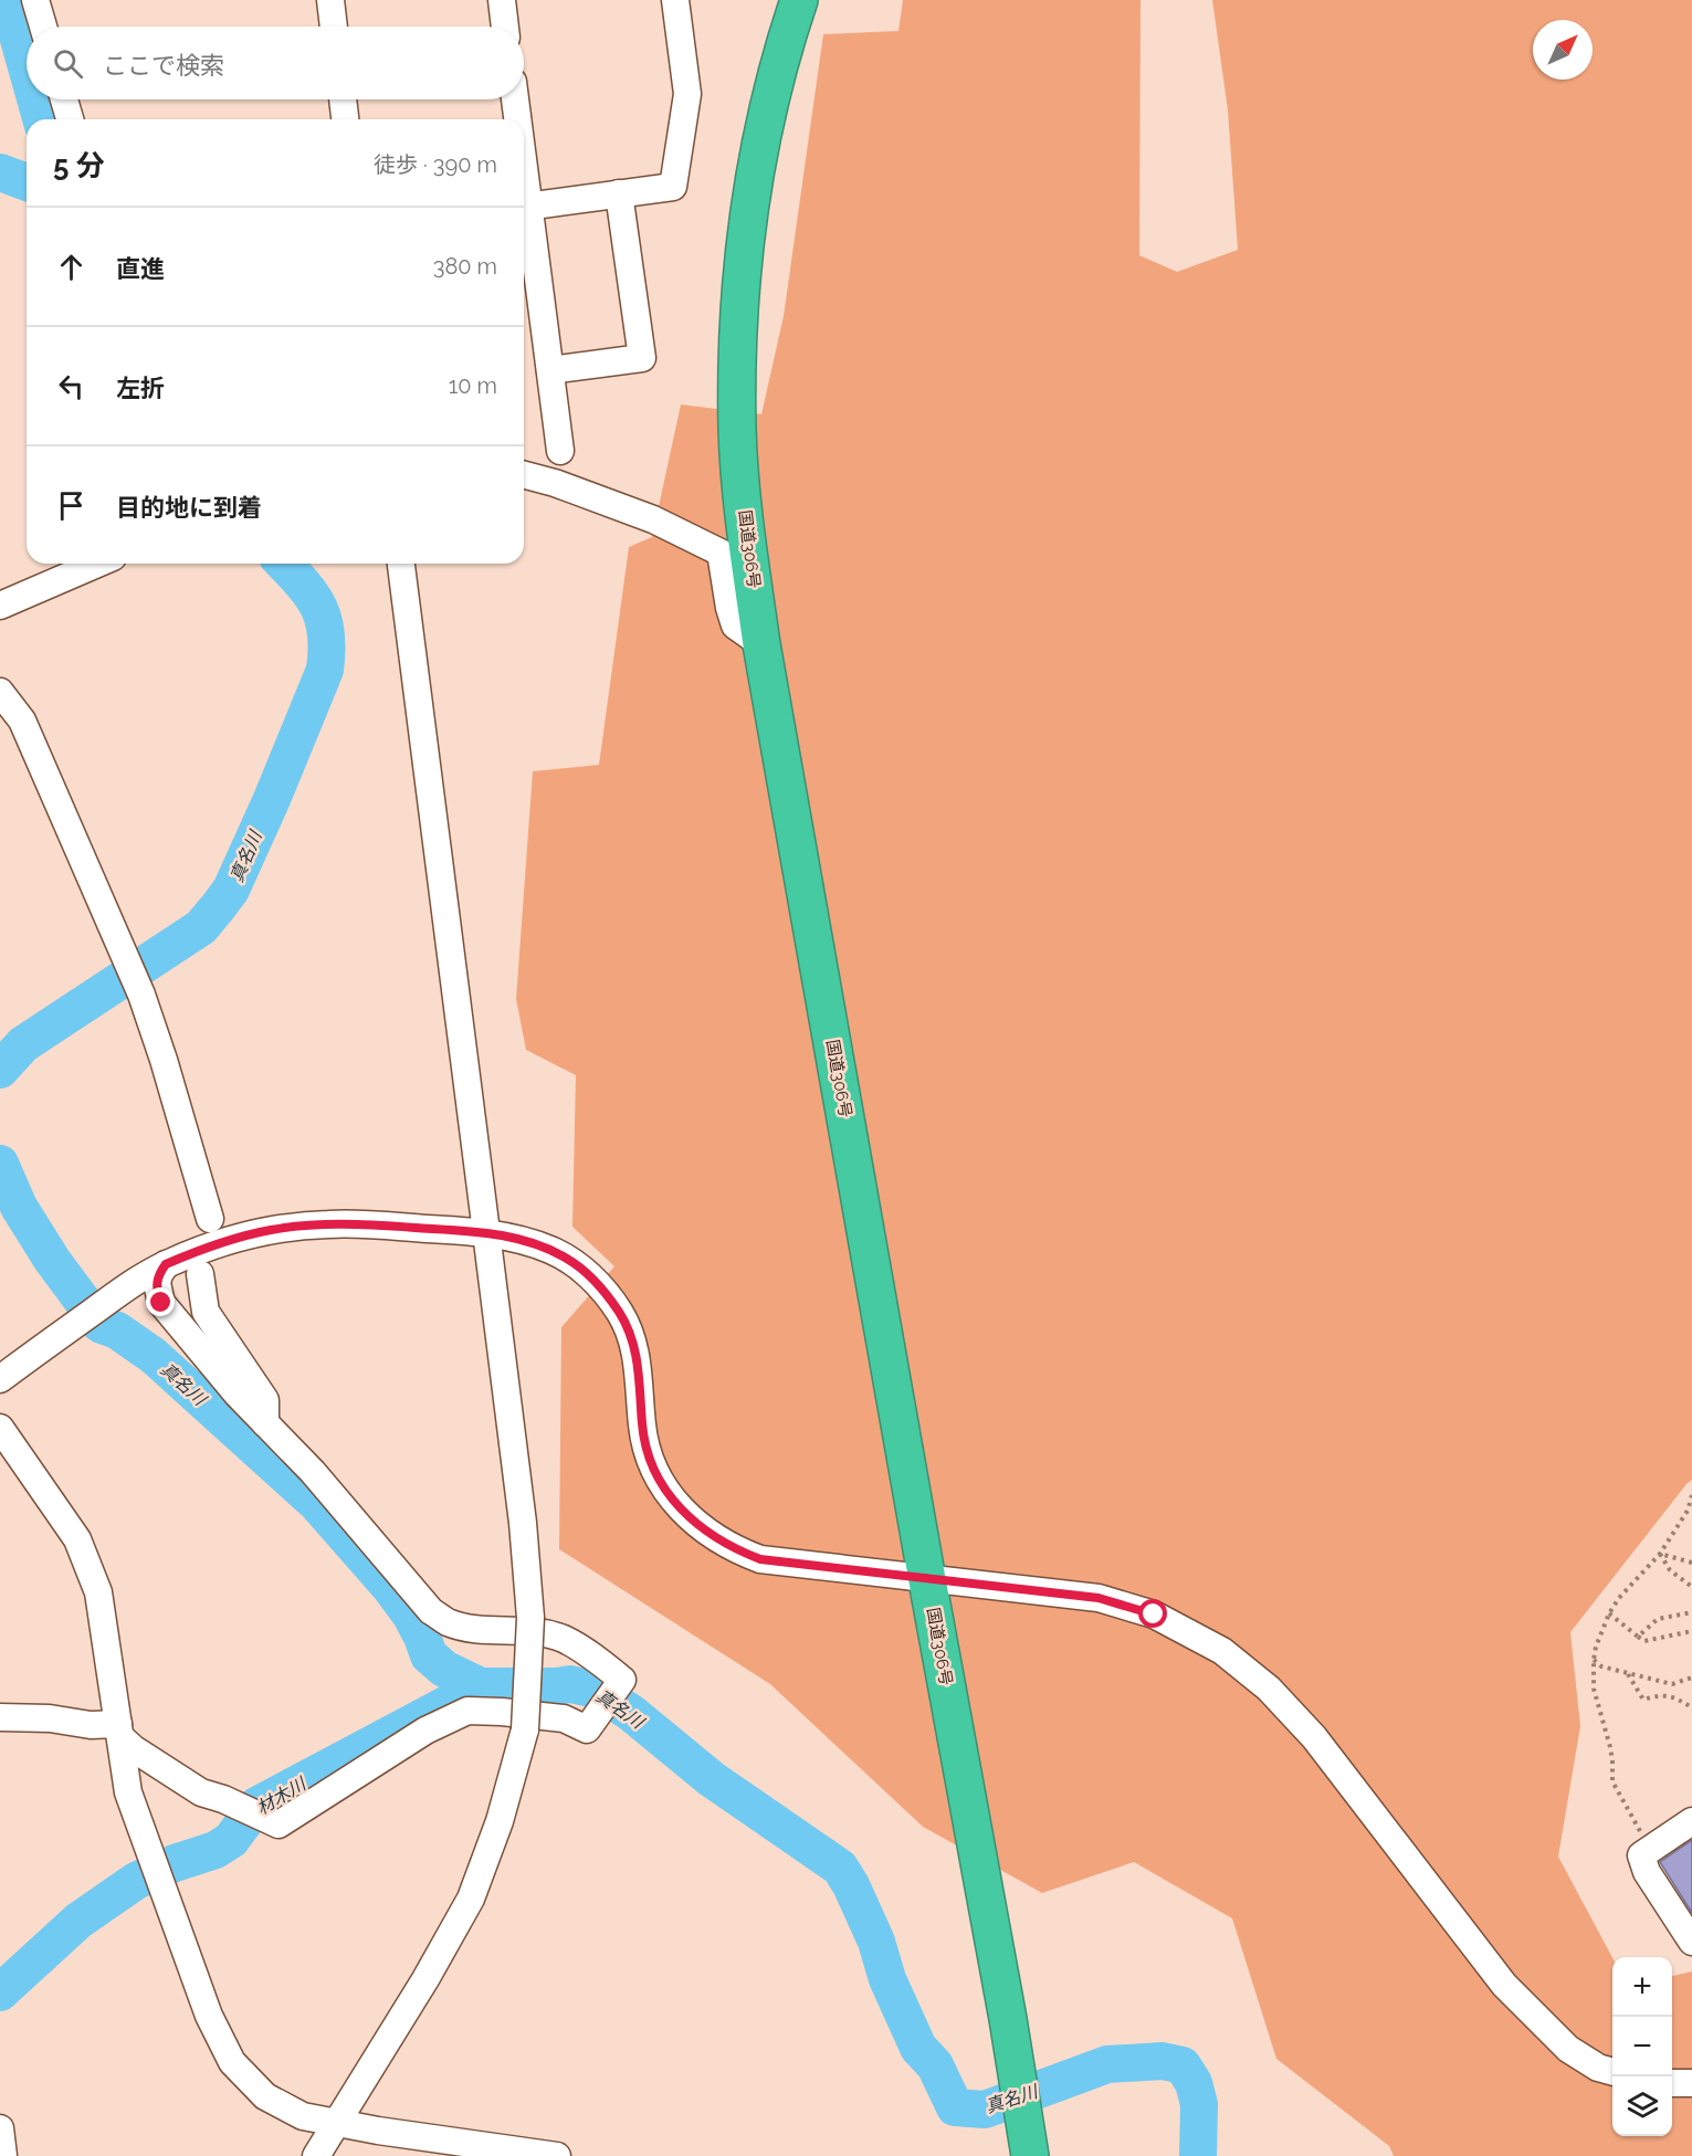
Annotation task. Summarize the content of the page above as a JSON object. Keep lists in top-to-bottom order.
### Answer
{
  "streets": {
    "highway": ["国道306号"]
  },
  "water": ["真名川", "材木川"],
  "north": "top right",
  "page": {
    "search": "ここで検索",
    "heading": ["5 分", "徒歩 · 390 m"],
    "list": [
      ["直進", "380 m"],
      ["左折", "10 m"],
      "目的地に到着"
    ],
    "map_buttons": ["+", "−"]
  }
}
